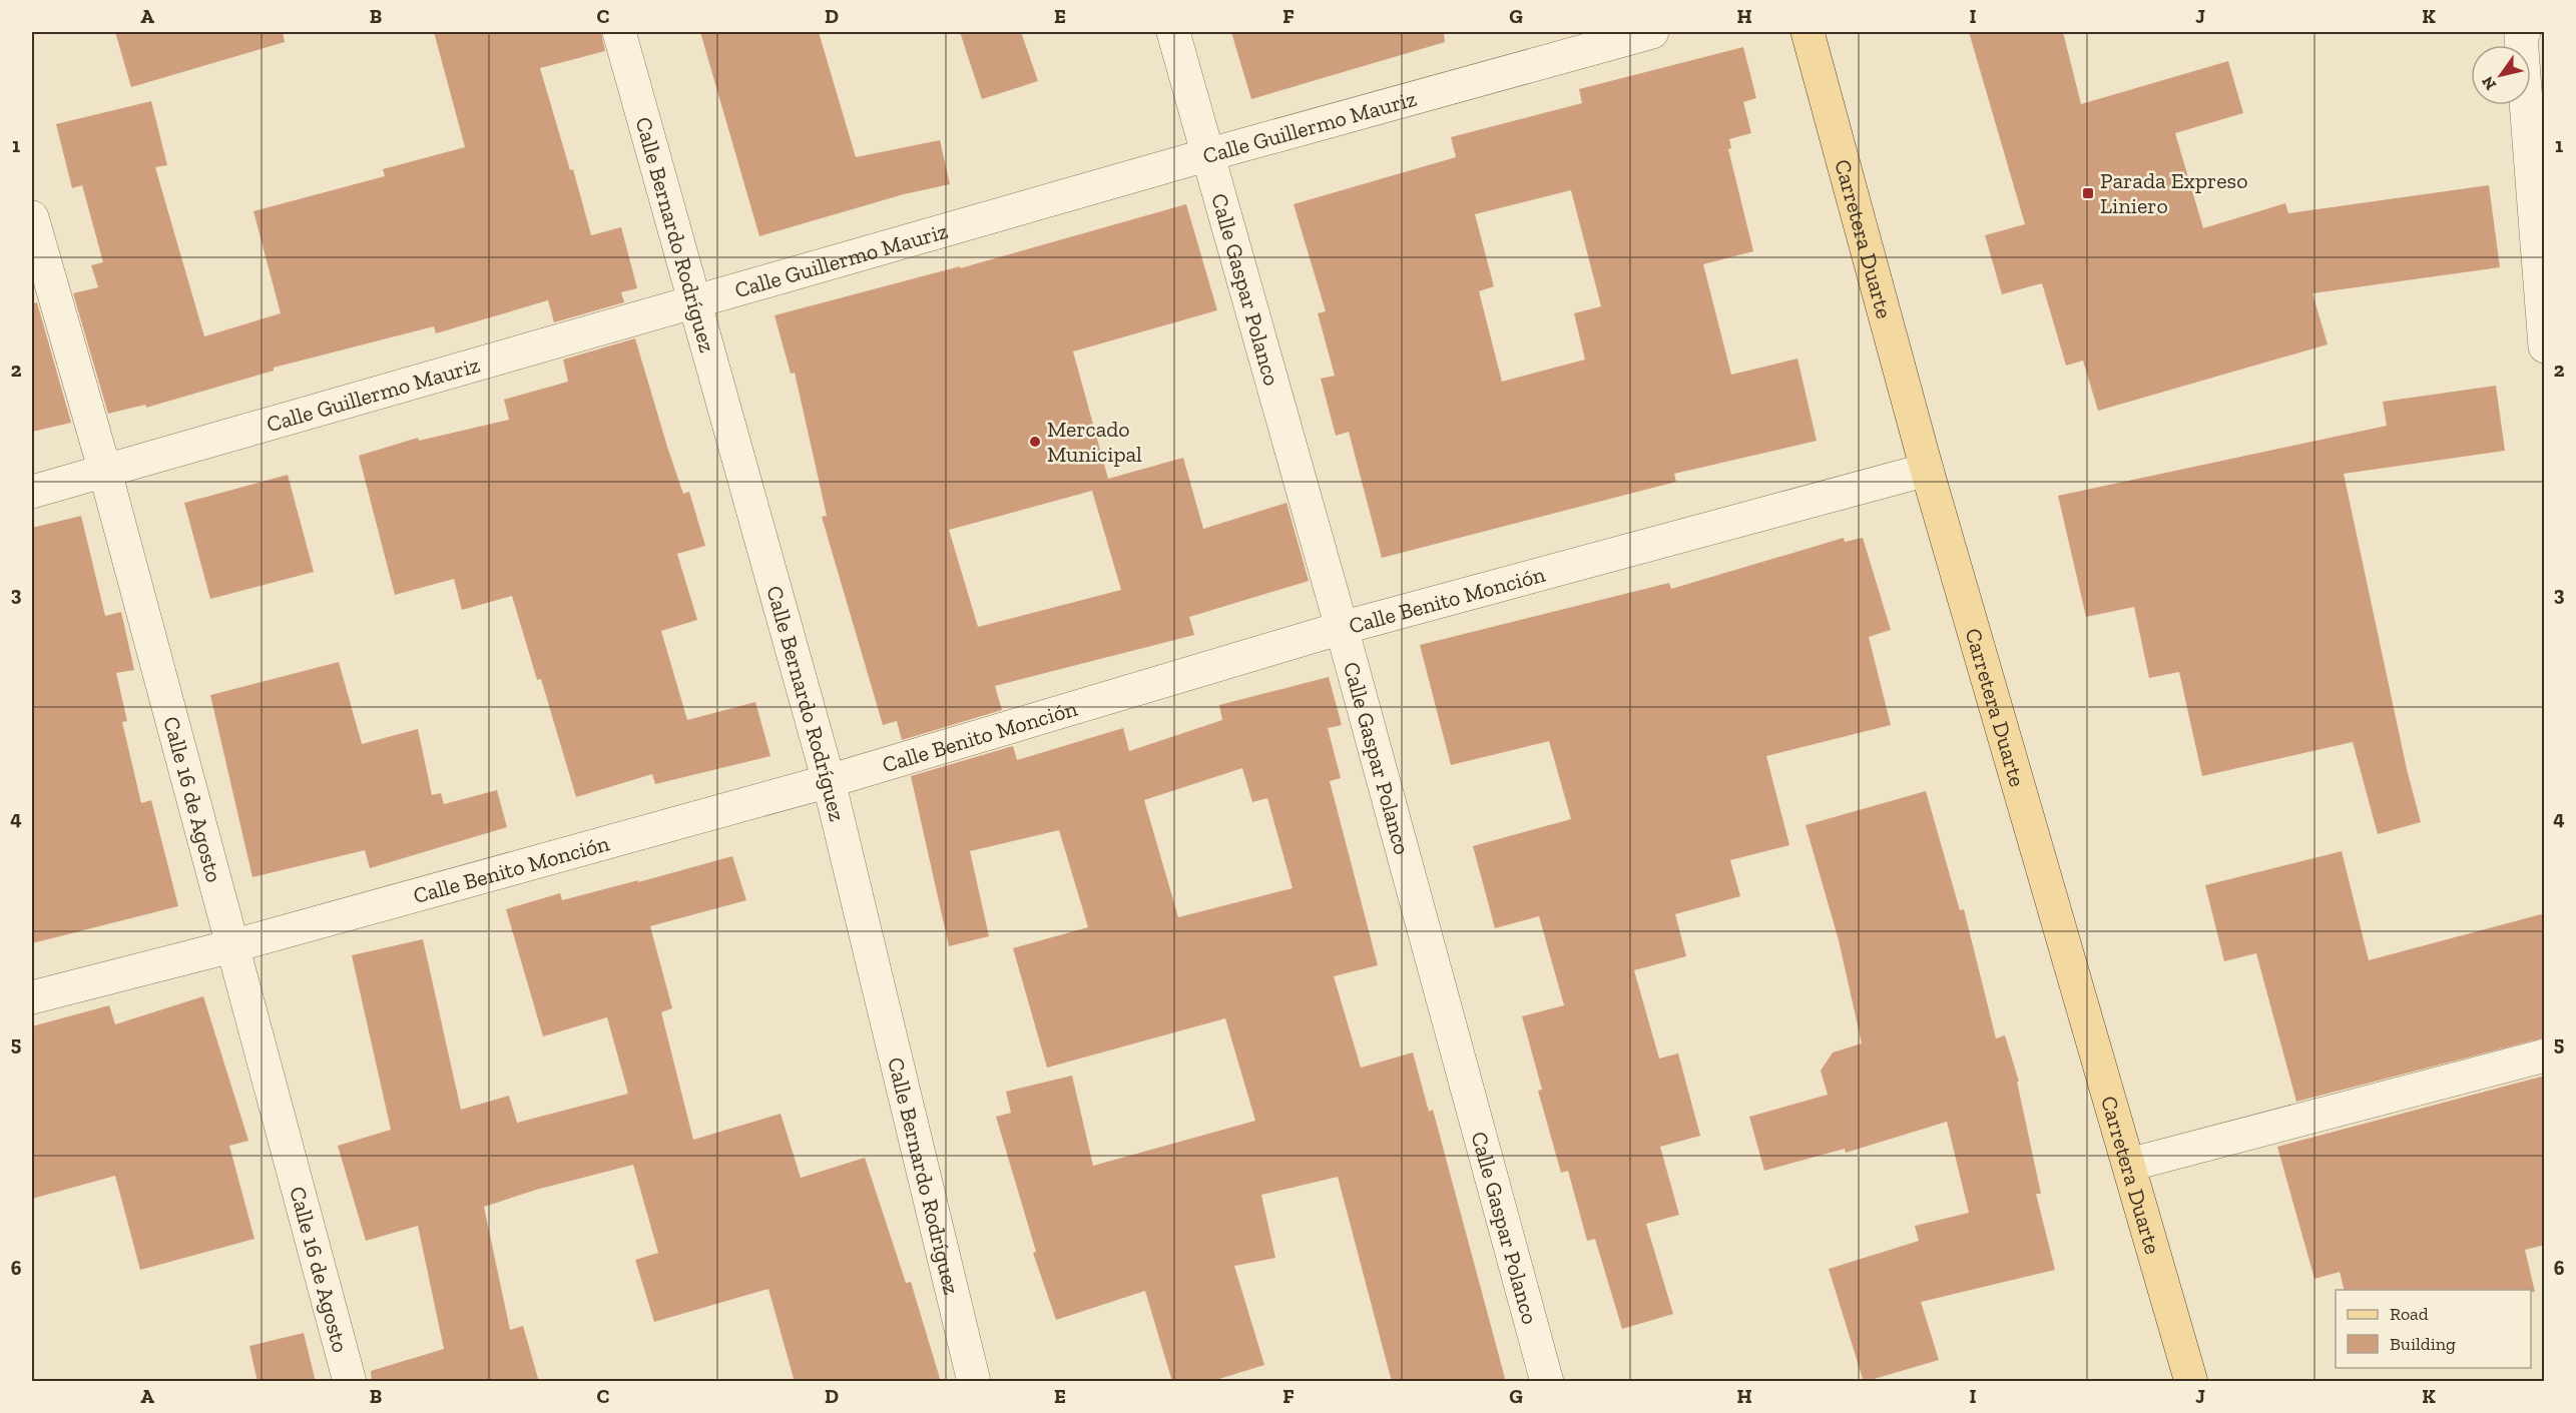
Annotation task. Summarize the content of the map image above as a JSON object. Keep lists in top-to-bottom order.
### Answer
{
  "streets": {
    "main road": ["Carretera Duarte"],
    "street": [
      "Calle Guillermo Mauriz",
      "Calle Bernardo Rodríguez",
      "Calle Gaspar Polanco",
      "Calle Benito Monción",
      "Calle 16 de Agosto"
    ]
  },
  "crossings": [
    ["Calle Guillermo Mauriz", "Calle Bernardo Rodríguez"],
    ["Calle Guillermo Mauriz", "Calle Gaspar Polanco"],
    ["Calle Guillermo Mauriz", "Calle 16 de Agosto"],
    ["Calle Bernardo Rodríguez", "Calle Benito Monción"],
    ["Carretera Duarte", "Calle Benito Monción"],
    ["Calle Gaspar Polanco", "Calle Benito Monción"],
    ["Calle Benito Monción", "Calle 16 de Agosto"]
  ],
  "places": {
    "transit": ["Parada Expreso Liniero"],
    "other": ["Mercado Municipal"]
  },
  "legend": ["Road", "Building"],
  "north": "bottom left",
  "grid": {
    "columns": [
      "A",
      "B",
      "C",
      "D",
      "E",
      "F",
      "G",
      "H",
      "I",
      "J",
      "K"
    ],
    "rows": [
      "1",
      "2",
      "3",
      "4",
      "5",
      "6"
    ]
  }
}
